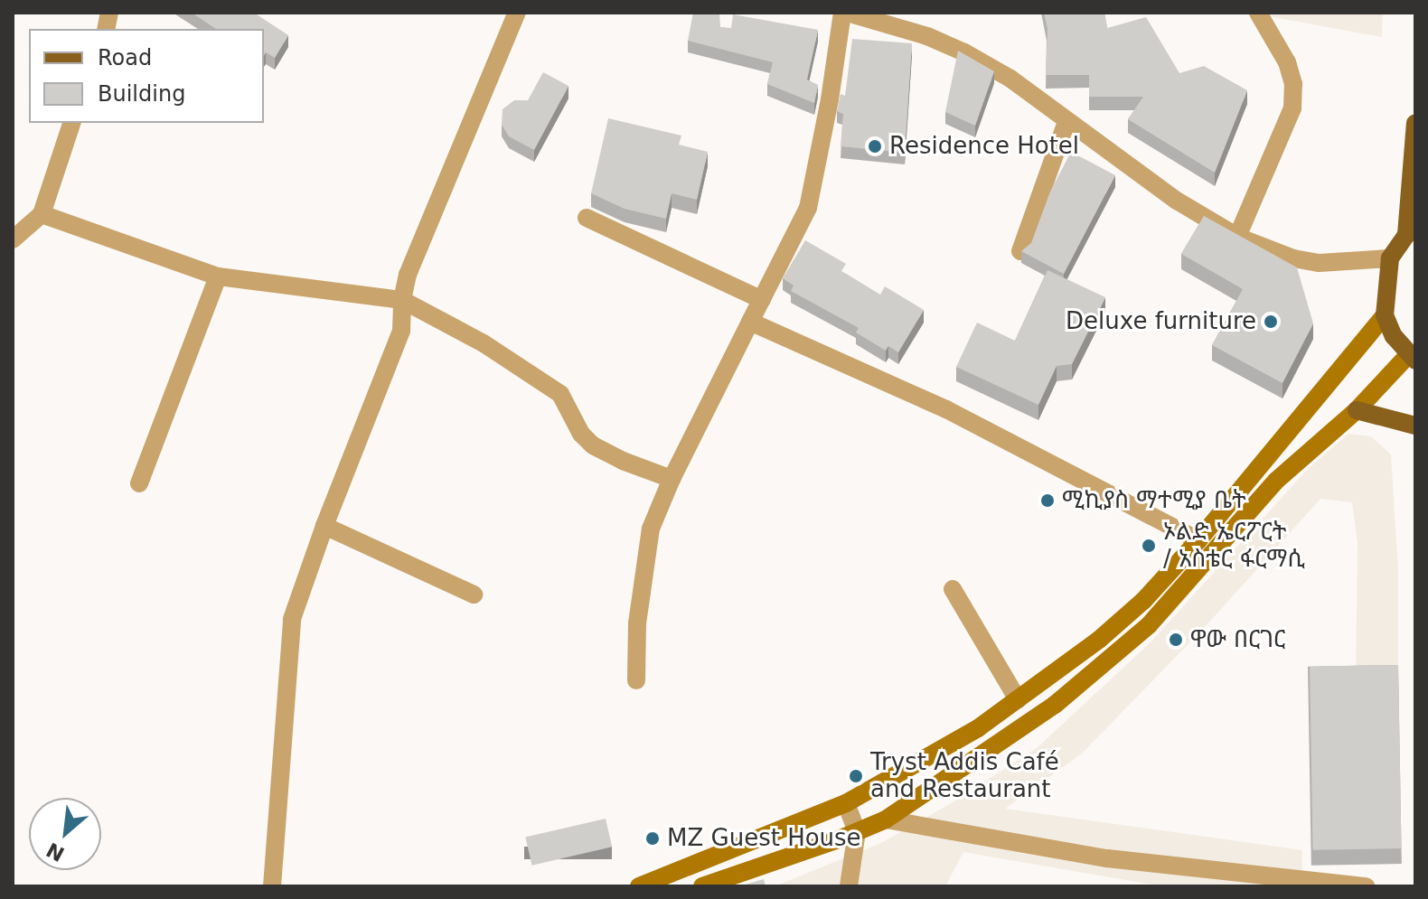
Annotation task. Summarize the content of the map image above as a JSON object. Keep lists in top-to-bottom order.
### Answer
{
  "places": [
    "Residence Hotel",
    "Deluxe furniture",
    "ሚኪያስ ማተሚያ ቤት",
    "ኦልድ ኤርፖርት / አስቴር ፋርማሲ",
    "ዋው በርገር",
    "Tryst Addis Café and Restaurant",
    "MZ Guest House"
  ],
  "legend": ["Road", "Building"],
  "north": "bottom left"
}
